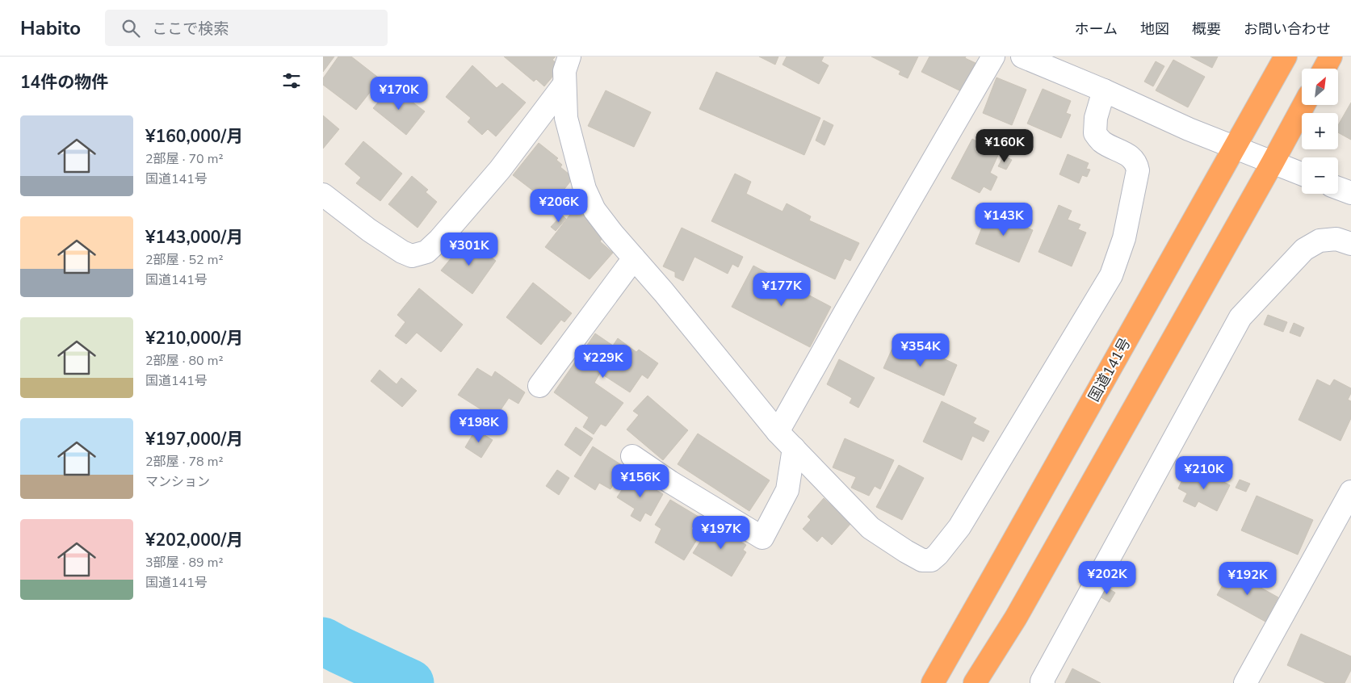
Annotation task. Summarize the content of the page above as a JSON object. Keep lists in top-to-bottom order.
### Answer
{
  "streets": {
    "highway": ["国道141号"]
  },
  "north": "top right",
  "page": {
    "header": "Habito",
    "search": "ここで検索",
    "nav": [
      "ホーム",
      "地図",
      "概要",
      "お問い合わせ"
    ],
    "heading": "14件の物件",
    "map_buttons": ["+", "−"],
    "price": [
      "¥170K",
      "¥160K",
      "¥206K",
      "¥143K",
      "¥301K",
      "¥177K",
      "¥354K",
      "¥229K",
      "¥198K",
      "¥210K",
      "¥156K",
      "¥197K",
      "¥202K",
      "¥192K"
    ],
    "list": [
      {
        "name": "¥160,000/月",
        "note": "2部屋 · 70 m² · 国道141号"
      },
      {
        "name": "¥143,000/月",
        "note": "2部屋 · 52 m² · 国道141号"
      },
      {
        "name": "¥210,000/月",
        "note": "2部屋 · 80 m² · 国道141号"
      },
      {
        "name": "¥197,000/月",
        "note": "2部屋 · 78 m² · マンション"
      },
      {
        "name": "¥202,000/月",
        "note": "3部屋 · 89 m² · 国道141号"
      }
    ]
  }
}
